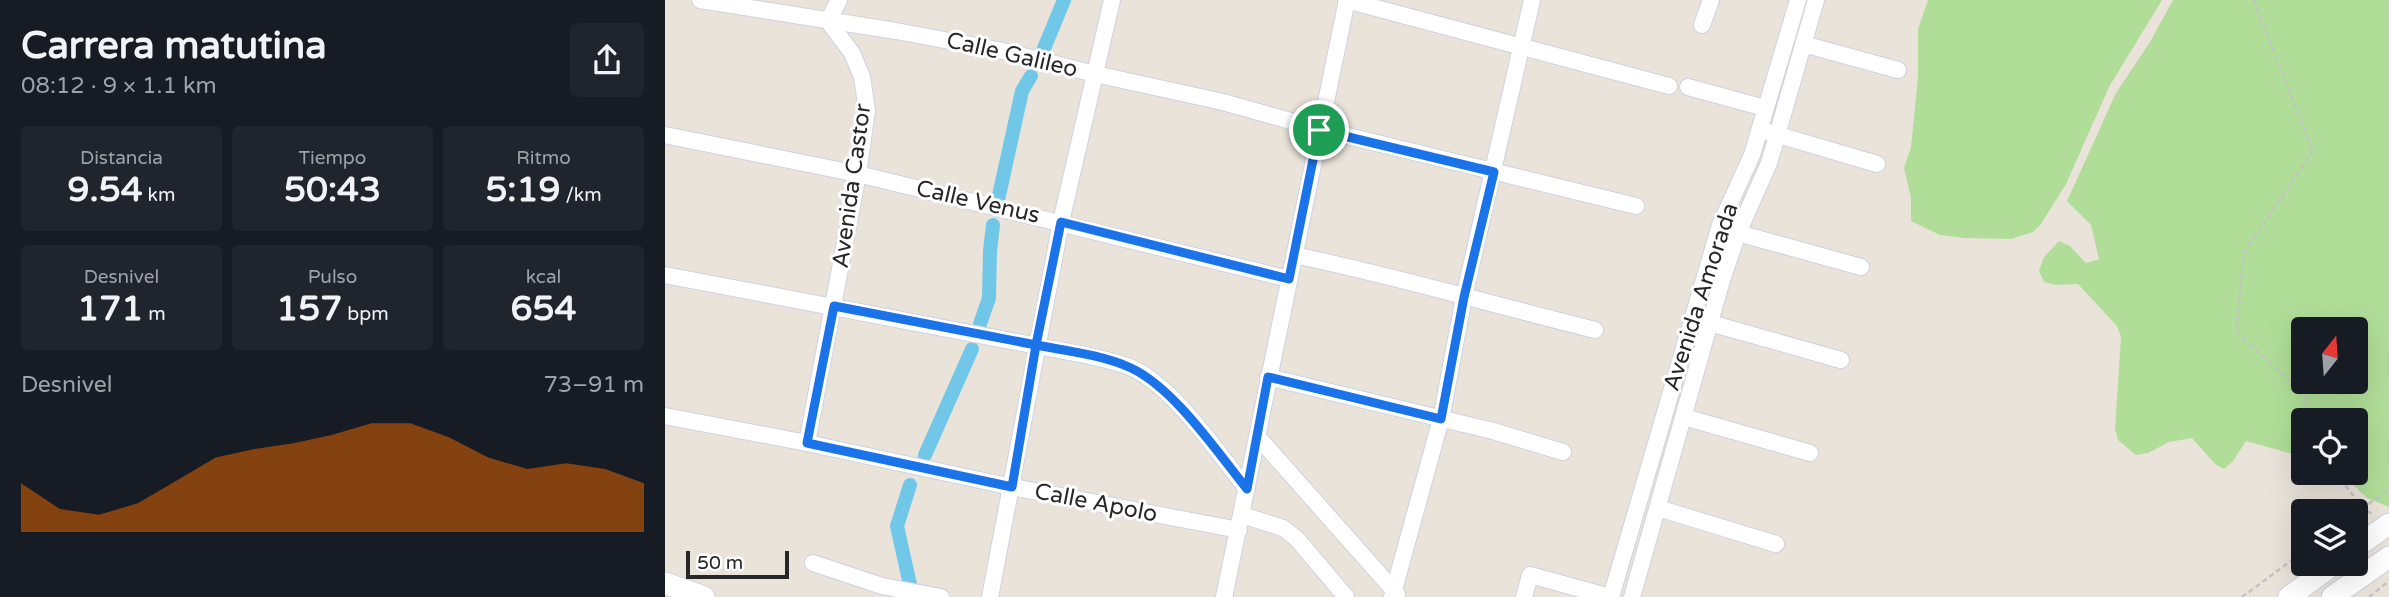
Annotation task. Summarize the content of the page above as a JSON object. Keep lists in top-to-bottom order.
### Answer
{
  "streets": {
    "street": [
      "Calle Galileo",
      "Avenida Castor",
      "Calle Venus",
      "Avenida Amorada",
      "Calle Apolo"
    ]
  },
  "crossings": [
    ["Calle Galileo", "Avenida Castor"],
    ["Avenida Castor", "Calle Venus"],
    ["Avenida Castor", "Calle Apolo"]
  ],
  "scale_bar": "50 m",
  "north": "top",
  "page": {
    "heading": ["Carrera matutina", "08:12 · 9 × 1.1 km"],
    "stats": [
      ["Distancia", "9.54 km"],
      ["Tiempo", "50:43"],
      ["Ritmo", "5:19 /km"],
      ["Desnivel", "171 m"],
      ["Pulso", "157 bpm"],
      ["kcal", "654"]
    ],
    "chart": ["Desnivel", "73–91 m"],
    "scale": "50 m"
  }
}
